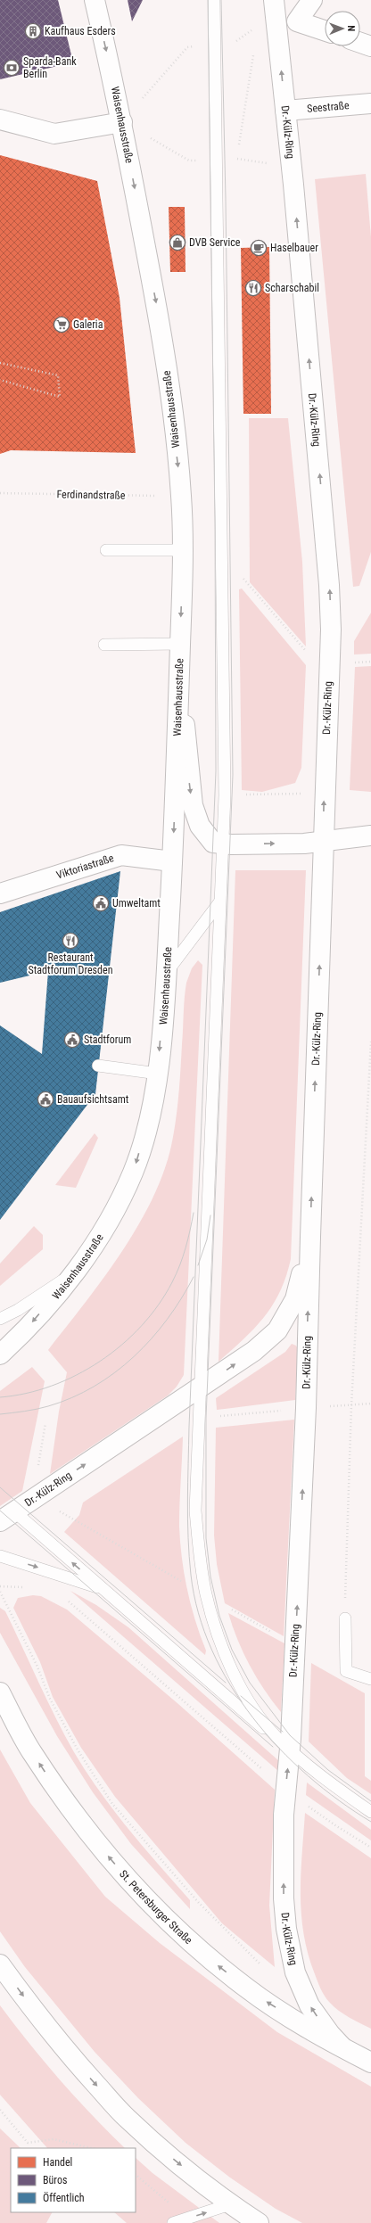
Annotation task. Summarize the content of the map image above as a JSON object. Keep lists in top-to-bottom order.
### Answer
{
  "streets": {
    "main road": [
      "Seestraße",
      "Waisenhausstraße",
      "Dr.-Külz-Ring",
      "Viktoriastraße",
      "St. Petersburger Straße"
    ],
    "path": ["Ferdinandstraße"]
  },
  "crossings": [
    ["Seestraße", "Dr.-Külz-Ring"],
    ["Waisenhausstraße", "Ferdinandstraße"],
    ["Waisenhausstraße", "Viktoriastraße"],
    ["Dr.-Külz-Ring", "St. Petersburger Straße"]
  ],
  "one_way": ["Waisenhausstraße", "Dr.-Külz-Ring"],
  "places": {
    "building": ["Kaufhaus Esders"],
    "bank": ["Sparda-Bank Berlin"],
    "shop": ["DVB Service"],
    "cafe": ["Haselbauer"],
    "restaurant": ["Scharschabil", "Restaurant Stadtforum Dresden"],
    "supermarket": ["Galeria"],
    "public building": ["Umweltamt", "Stadtforum", "Bauaufsichtsamt"]
  },
  "legend": ["Handel", "Büros", "Öffentlich"],
  "north": "right"
}
